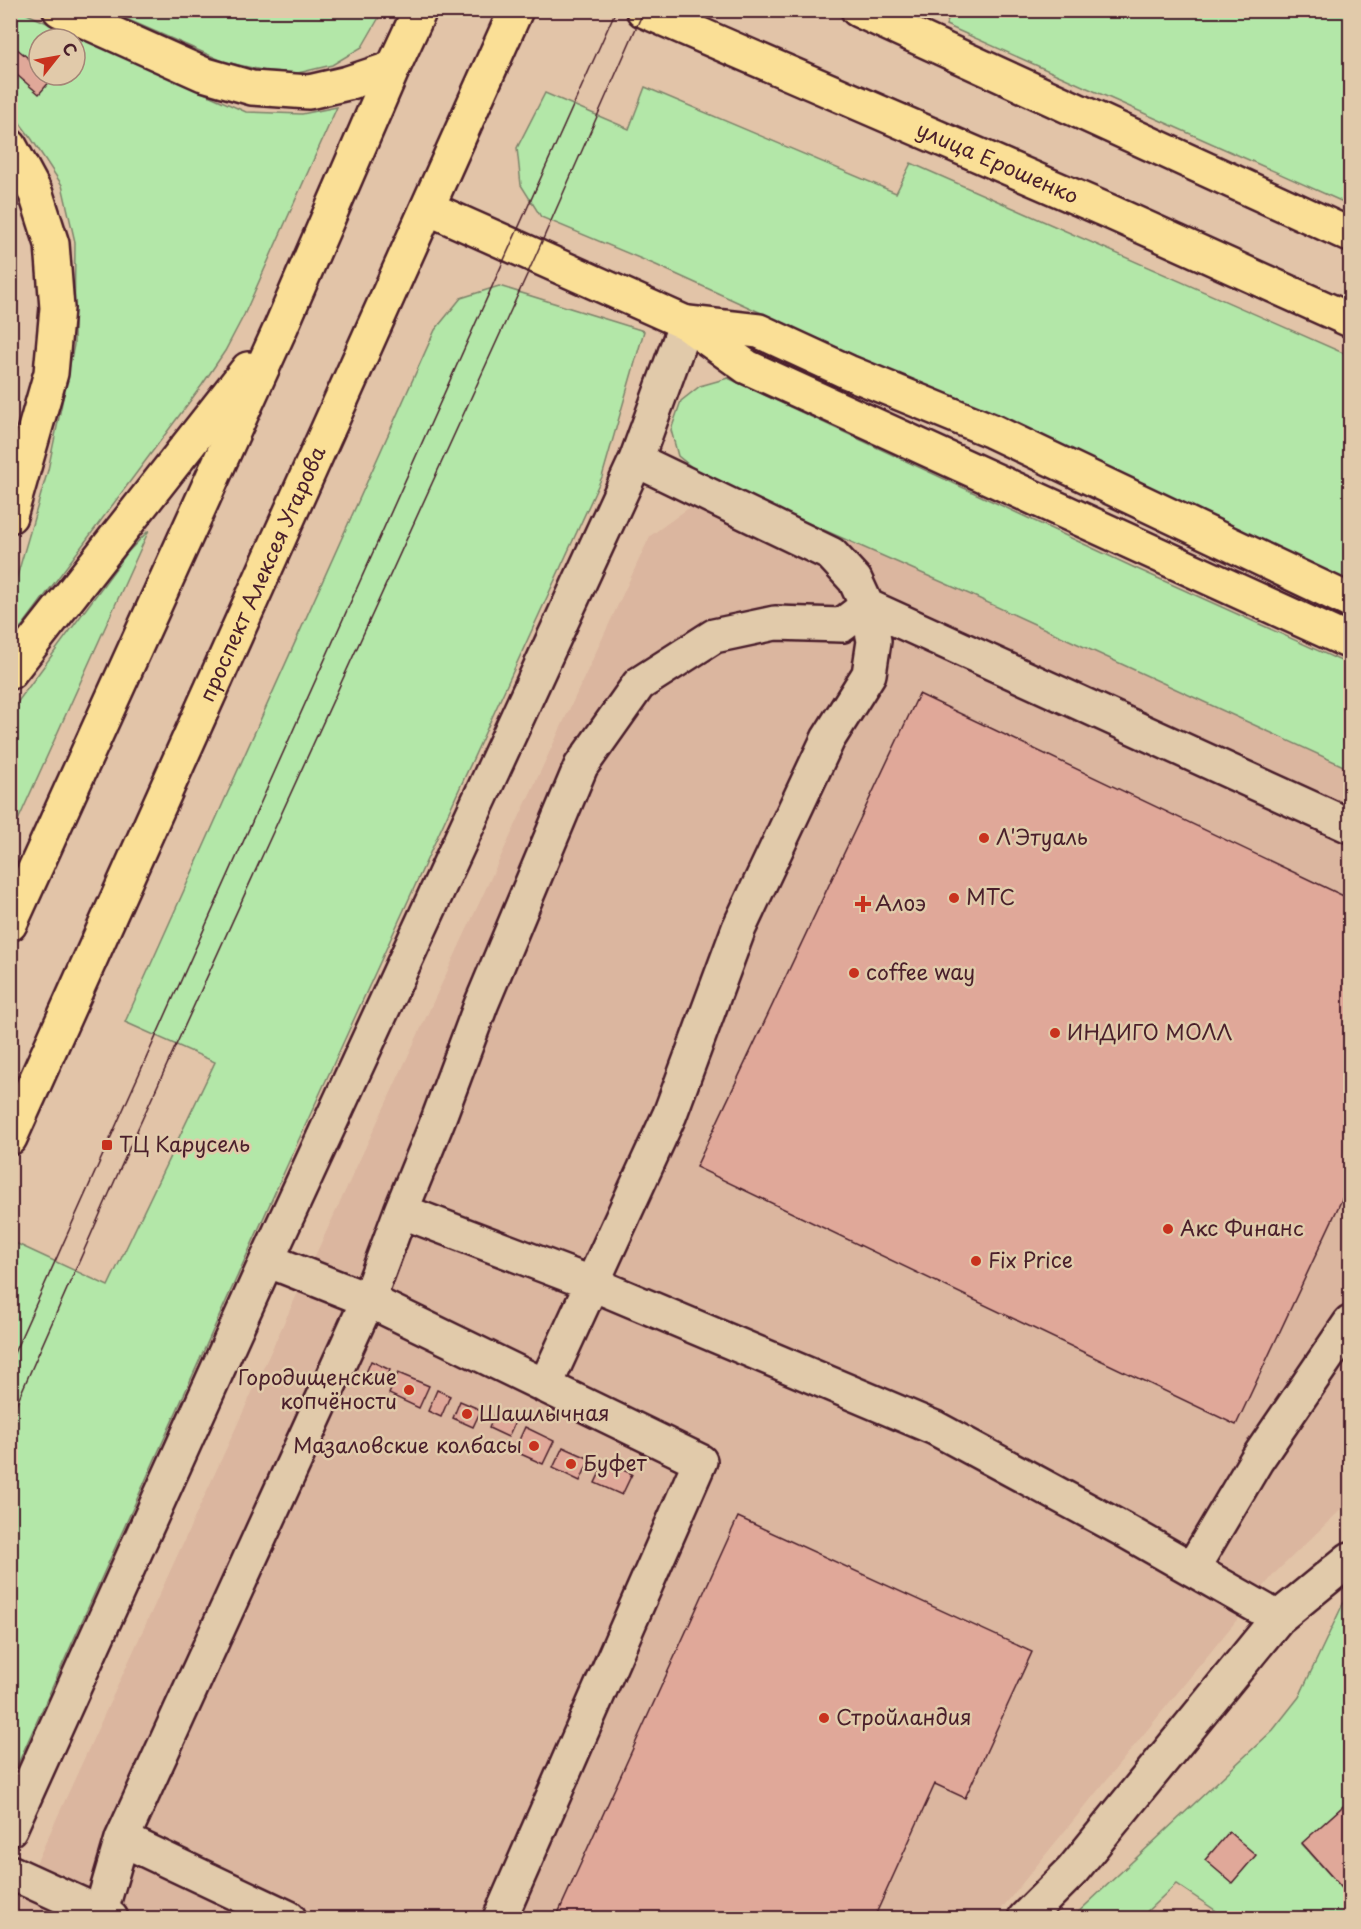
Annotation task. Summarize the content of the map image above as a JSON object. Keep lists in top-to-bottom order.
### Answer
{
  "streets": {
    "main road": ["улица Ерошенко", "проспект Алексея Угарова"]
  },
  "places": {
    "other": [
      "Л'Этуаль",
      "МТС",
      "coffee way",
      "ИНДИГО МОЛЛ",
      "Акс Финанс",
      "Fix Price",
      "Городищенские копчёности",
      "Шашлычная",
      "Мазаловские колбасы",
      "Буфет",
      "Стройландия"
    ],
    "health": ["Алоэ"],
    "transit": ["ТЦ Карусель"]
  },
  "north": "top right"
}
